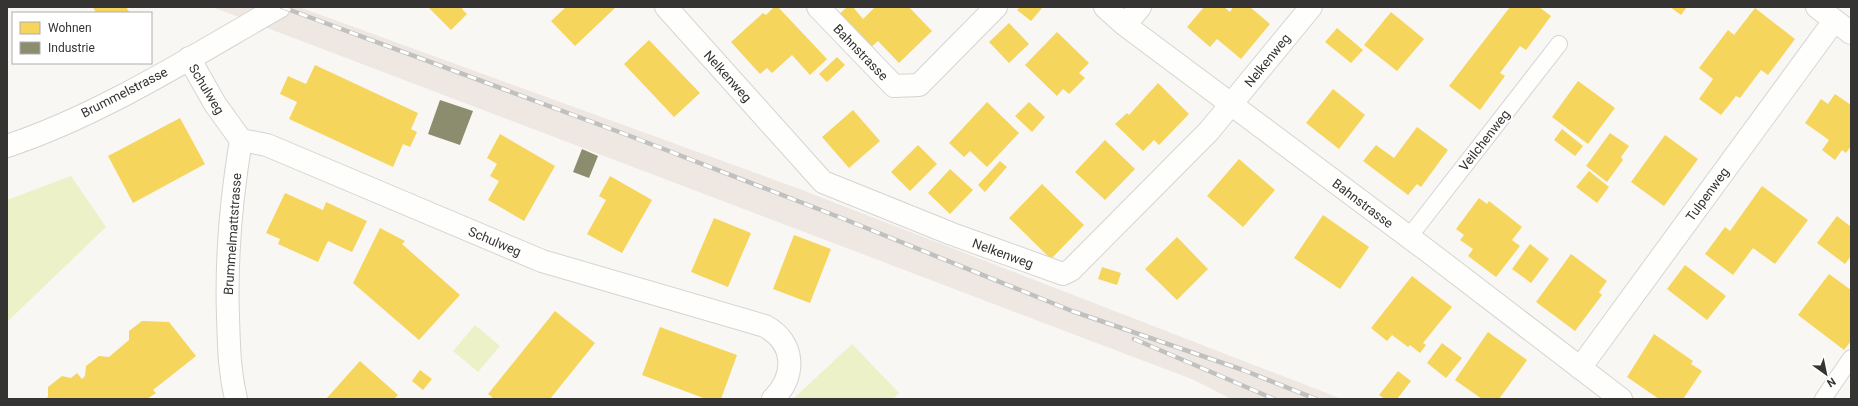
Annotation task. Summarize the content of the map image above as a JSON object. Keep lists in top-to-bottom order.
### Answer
{
  "streets": {
    "street": [
      "Bahnstrasse",
      "Nelkenweg",
      "Schulweg",
      "Brummelstrasse",
      "Tulpenweg",
      "Brummelmattstrasse"
    ],
    "lane": ["Veilchenweg"]
  },
  "crossings": [
    ["Bahnstrasse", "Nelkenweg"],
    ["Bahnstrasse", "Veilchenweg"],
    ["Bahnstrasse", "Tulpenweg"],
    ["Schulweg", "Brummelstrasse"],
    ["Schulweg", "Brummelmattstrasse"]
  ],
  "legend": ["Wohnen", "Industrie"],
  "north": "bottom right"
}
